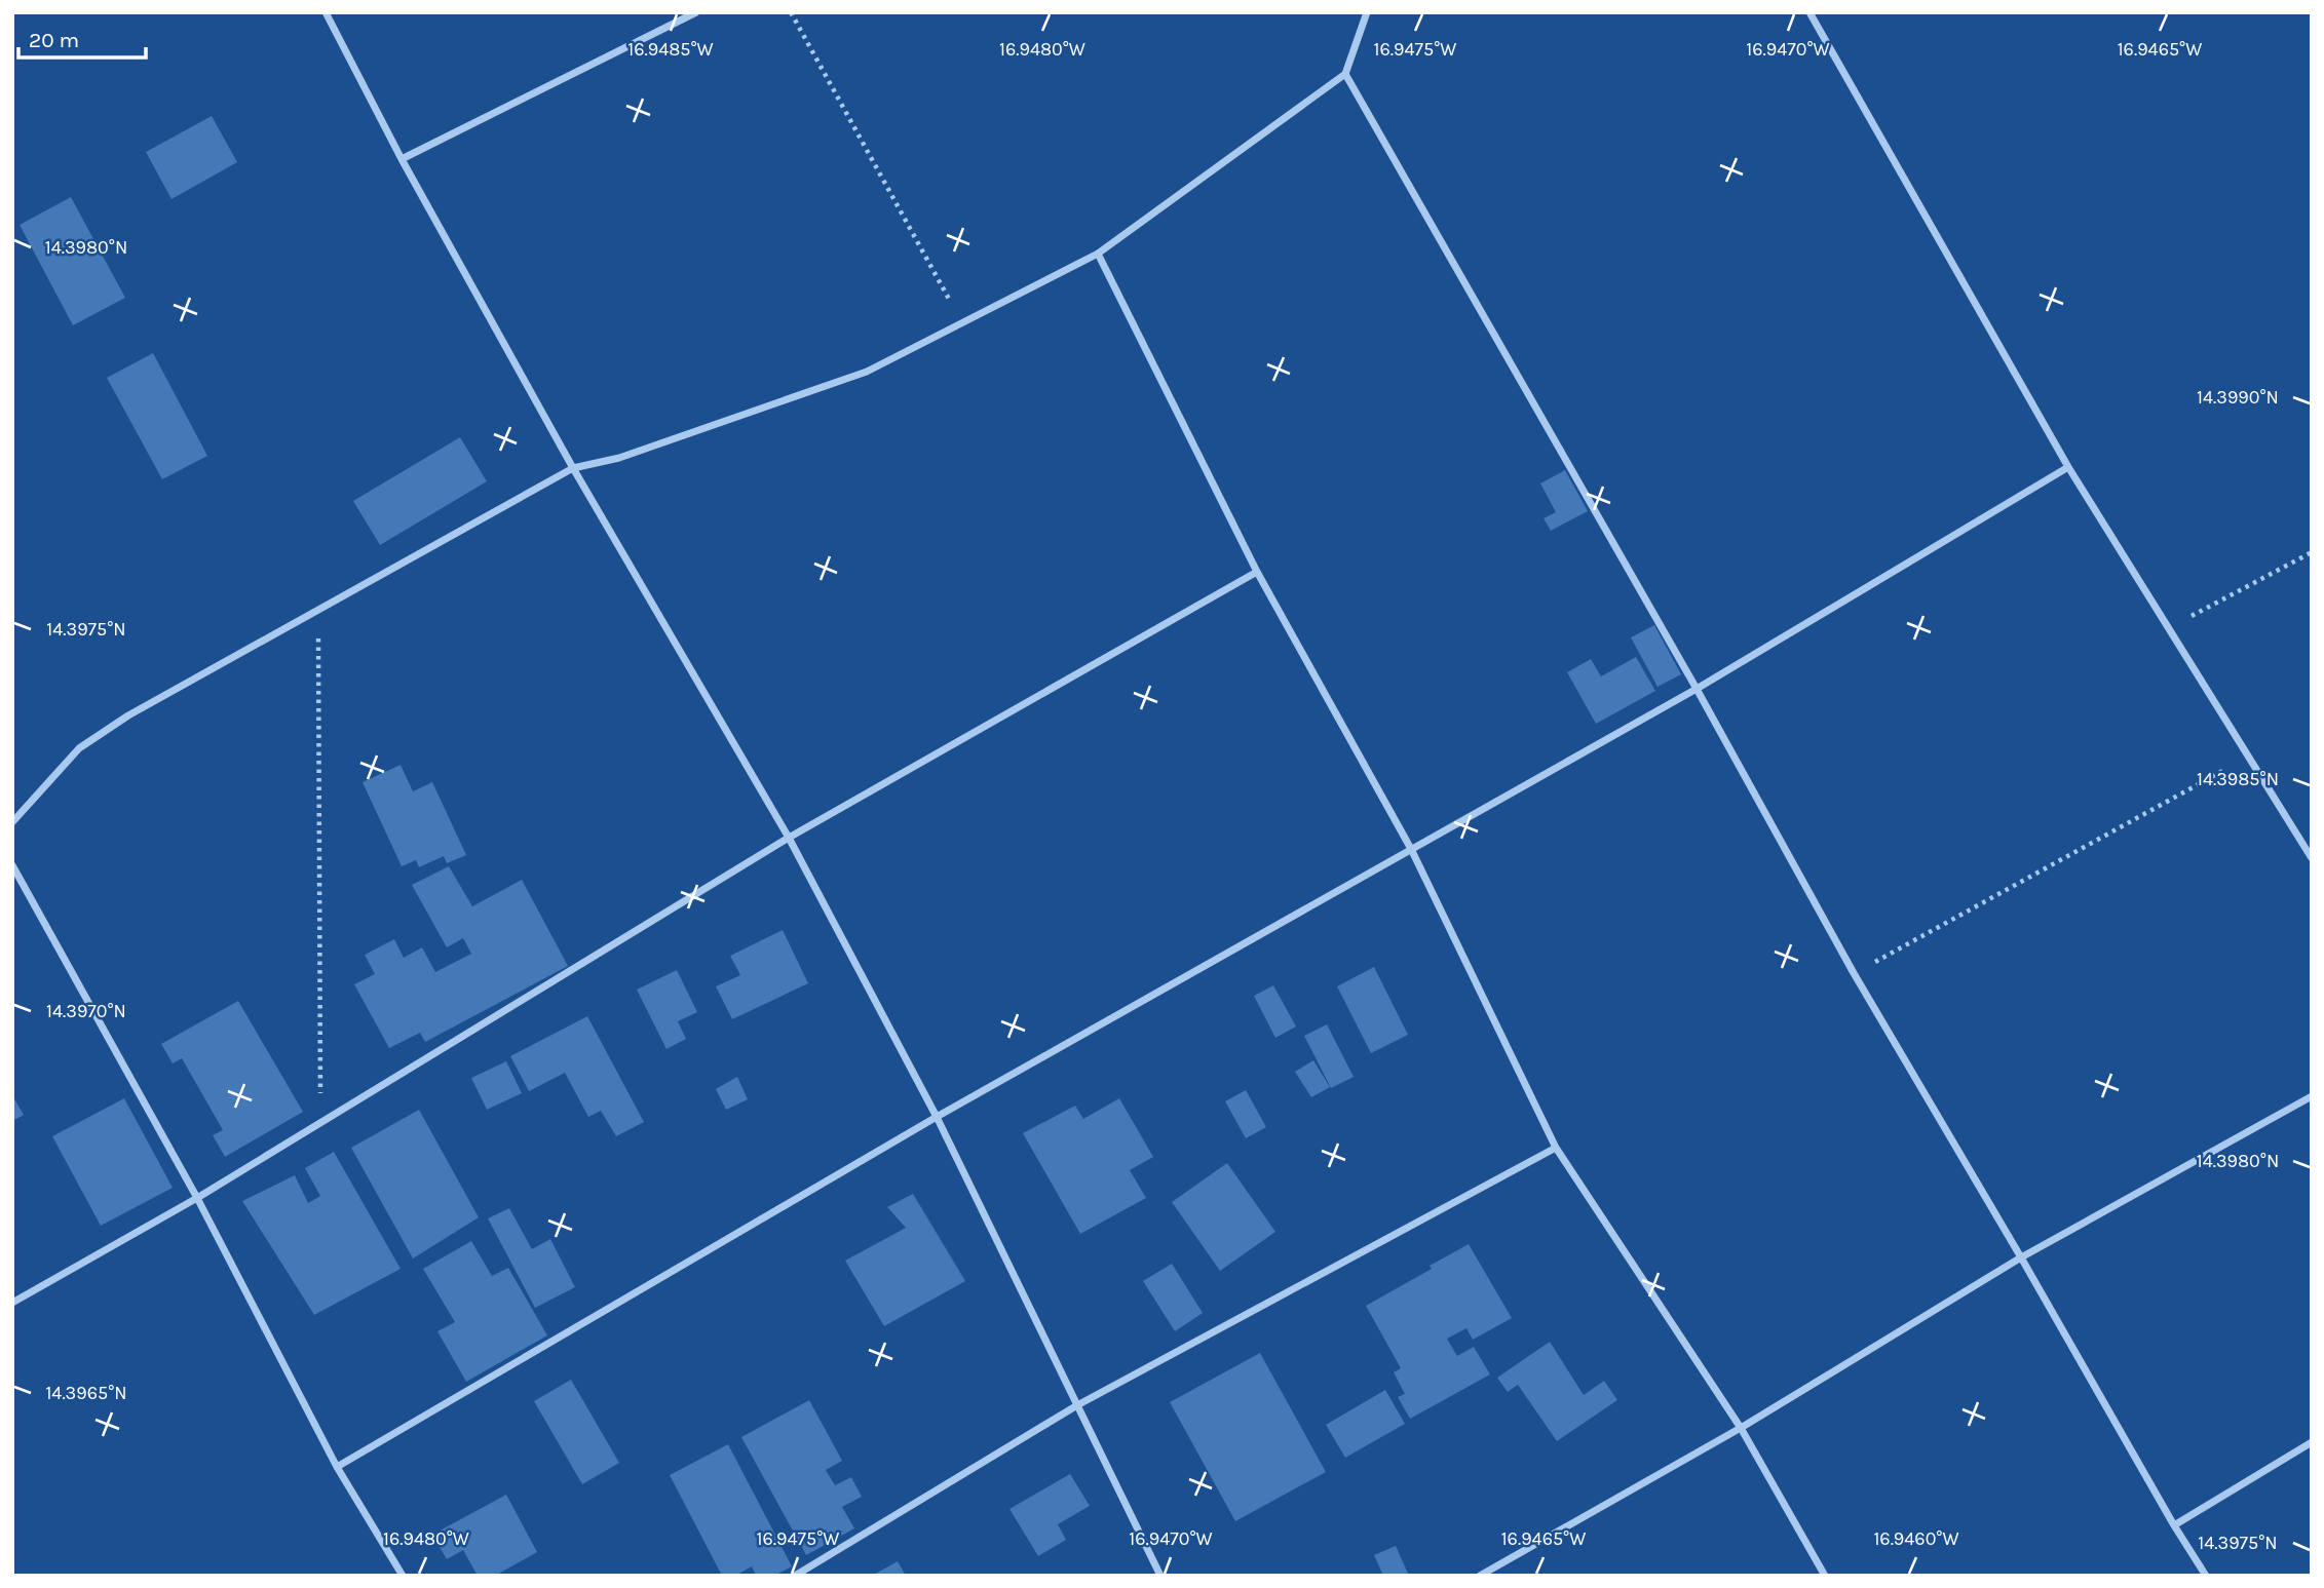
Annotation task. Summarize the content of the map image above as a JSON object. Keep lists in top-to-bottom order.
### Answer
{
  "scale_bar": "20 m",
  "coordinates": [
    "16.9485°W",
    "16.9480°W",
    "16.9475°W",
    "16.9470°W",
    "16.9465°W",
    "14.3980°N",
    "14.3990°N",
    "14.3975°N",
    "14.3985°N",
    "14.3970°N",
    "14.3965°N",
    "16.9460°W"
  ]
}
